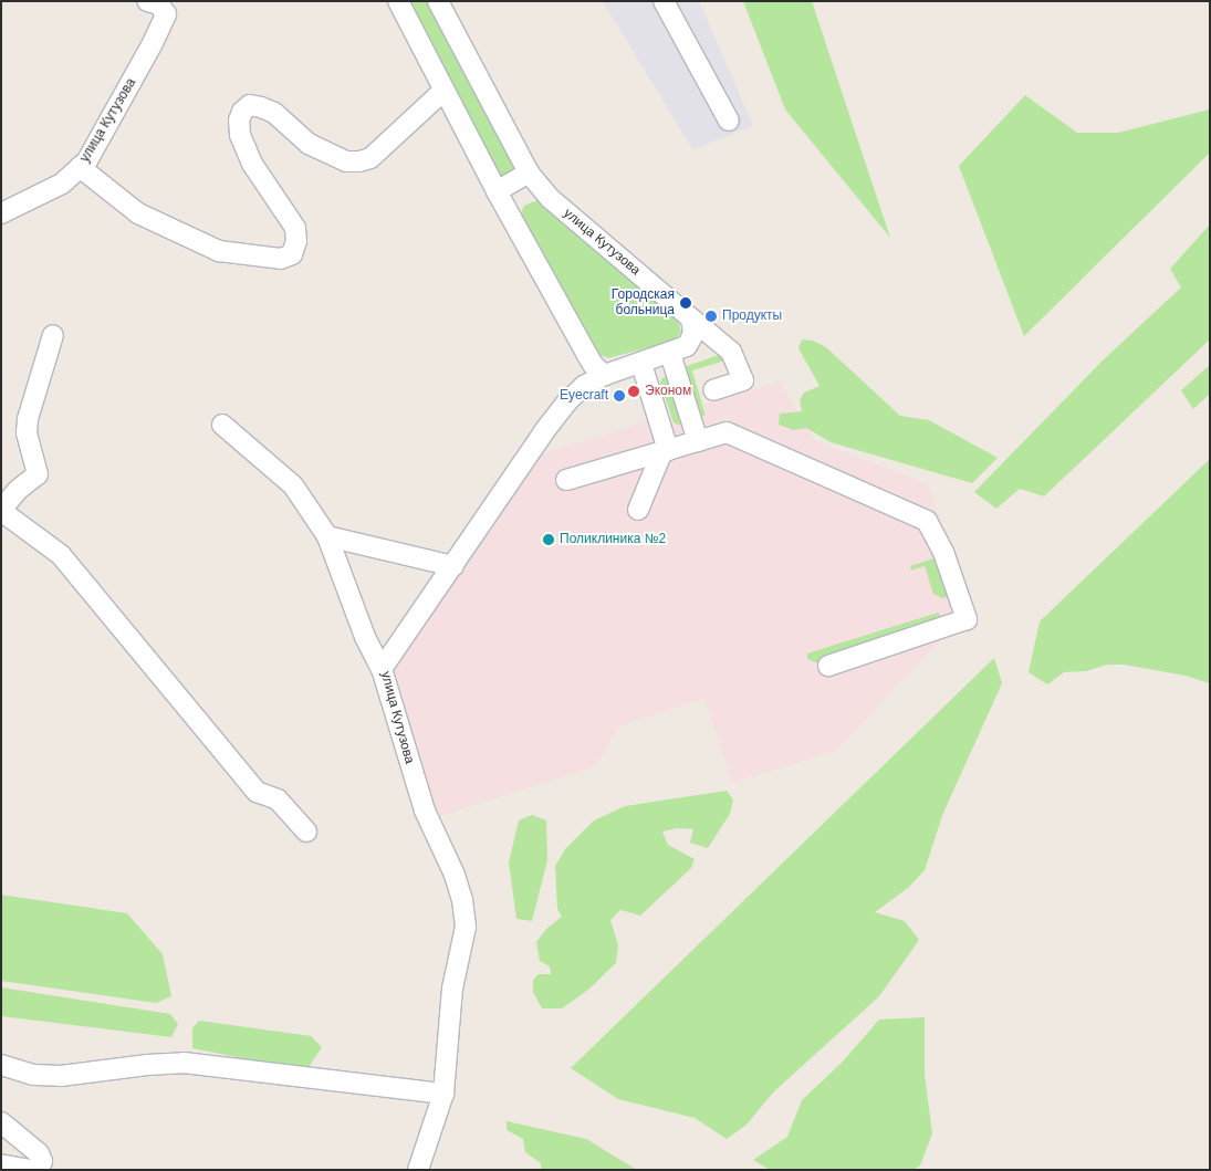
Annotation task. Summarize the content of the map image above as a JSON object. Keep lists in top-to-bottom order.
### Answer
{
  "streets": {
    "street": ["улица Кутузова"]
  },
  "places": [
    "Городская больница",
    "Продукты",
    "Эконом",
    "Eyecraft",
    "Поликлиника №2"
  ]
}
